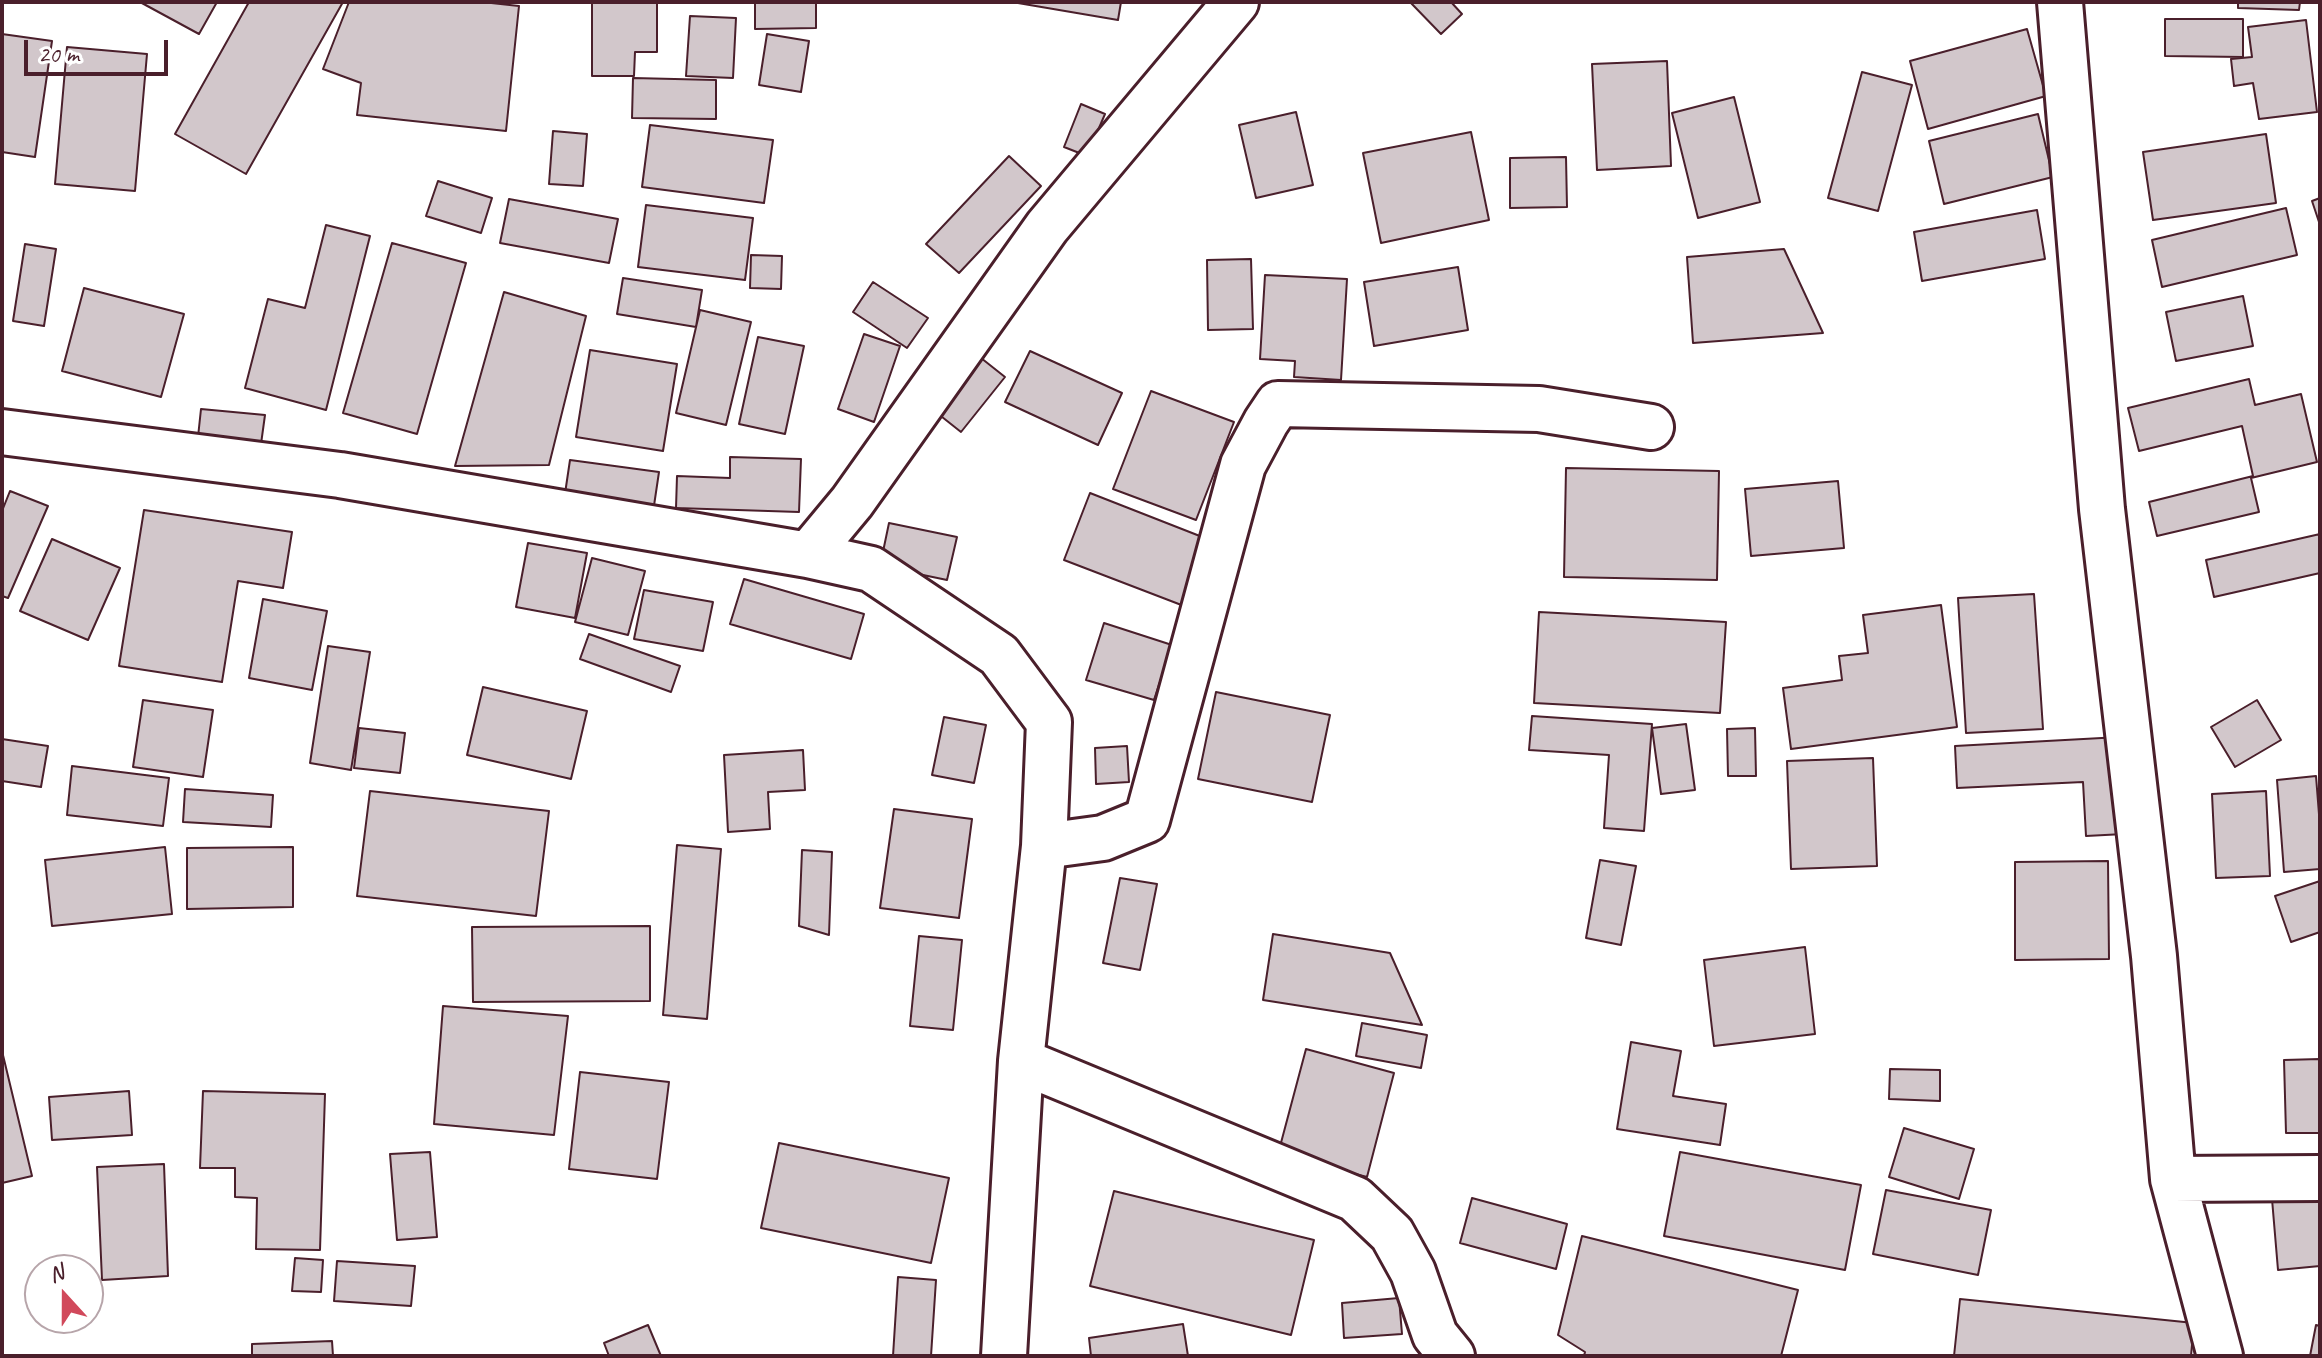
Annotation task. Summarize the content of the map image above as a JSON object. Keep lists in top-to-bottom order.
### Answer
{
  "scale_bar": "20 m",
  "north": "top"
}
